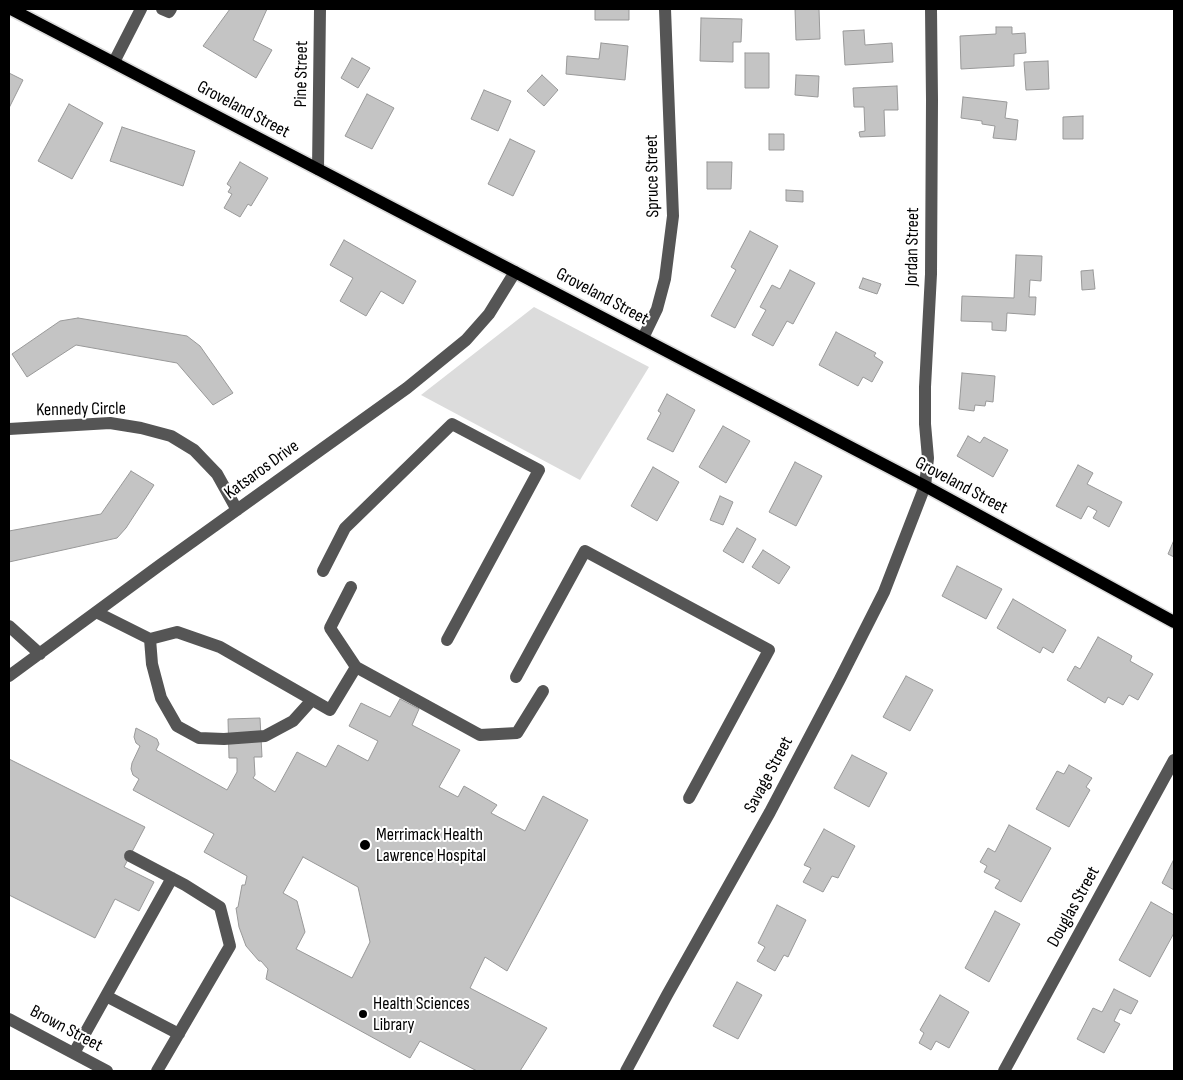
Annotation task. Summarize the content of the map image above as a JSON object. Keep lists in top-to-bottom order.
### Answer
{
  "streets": {
    "main road": ["Groveland Street"],
    "street": [
      "Pine Street",
      "Spruce Street",
      "Jordan Street",
      "Kennedy Circle",
      "Katsaros Drive",
      "Savage Street",
      "Douglas Street",
      "Brown Street"
    ]
  },
  "crossings": [
    ["Pine Street", "Groveland Street"],
    ["Groveland Street", "Spruce Street"],
    ["Groveland Street", "Jordan Street"],
    ["Groveland Street", "Katsaros Drive"],
    ["Groveland Street", "Savage Street"],
    ["Jordan Street", "Savage Street"],
    ["Kennedy Circle", "Katsaros Drive"]
  ],
  "places": ["Merrimack Health Lawrence Hospital", "Health Sciences Library"]
}
